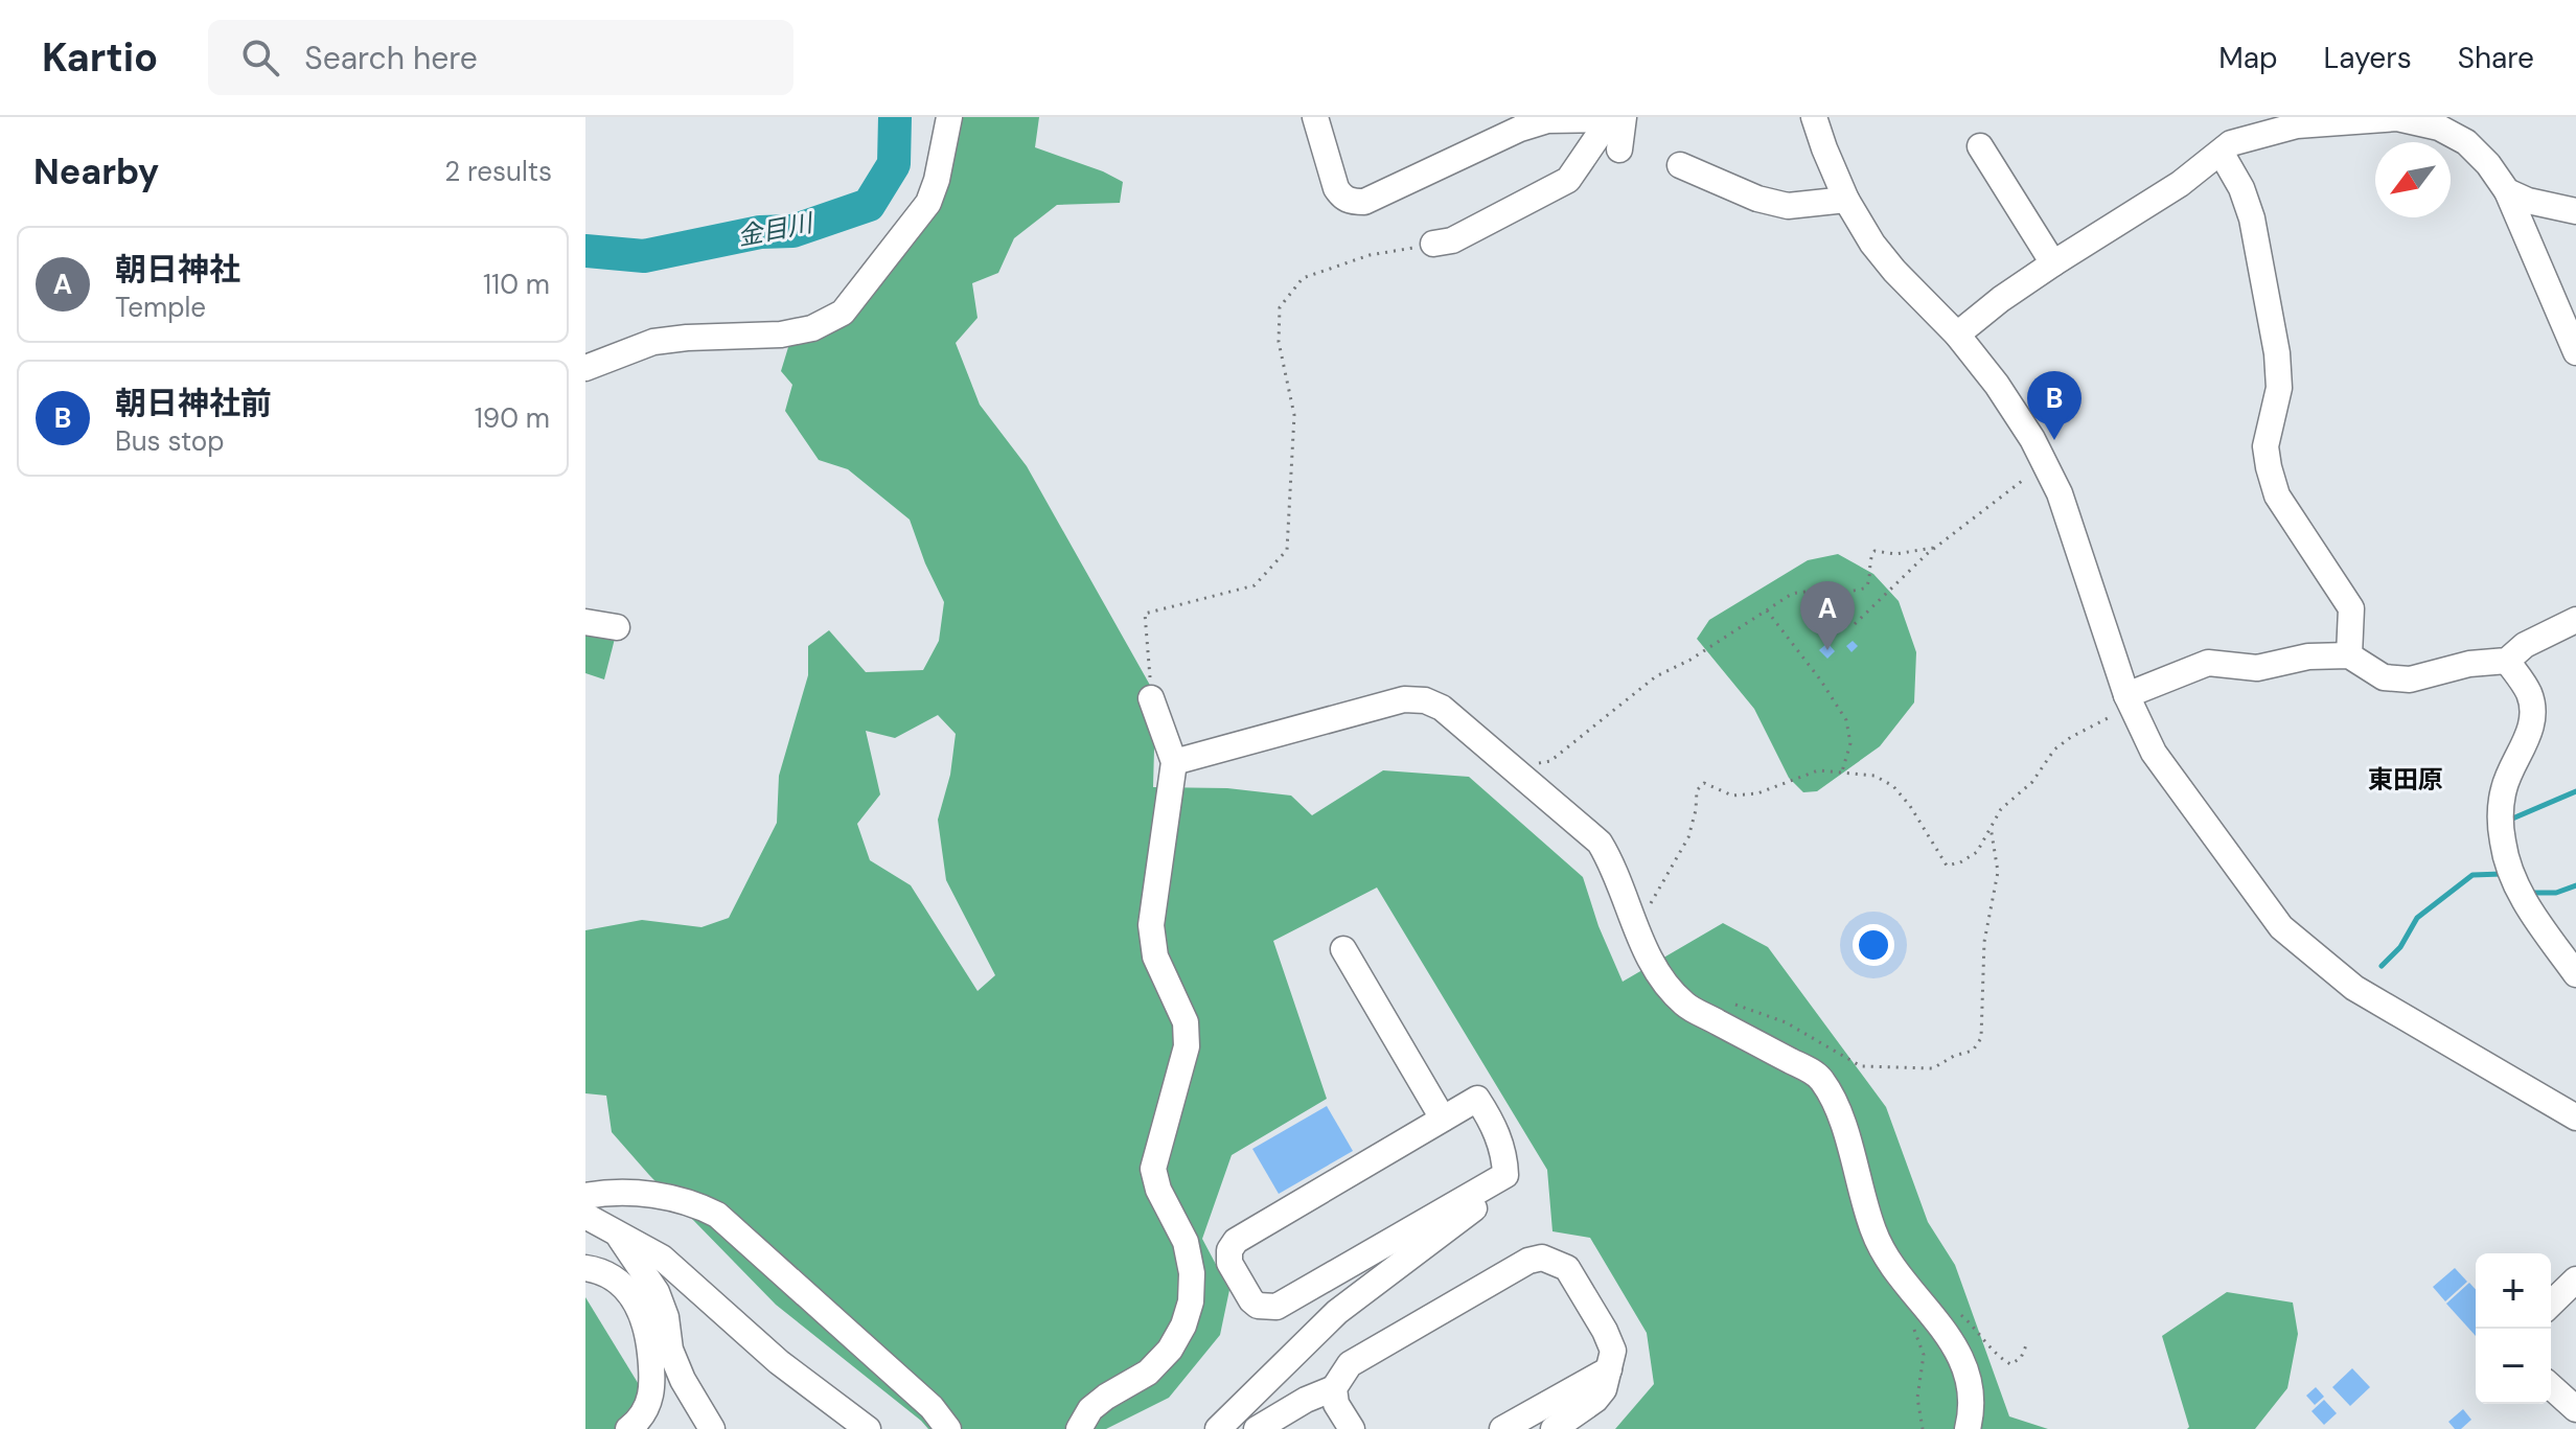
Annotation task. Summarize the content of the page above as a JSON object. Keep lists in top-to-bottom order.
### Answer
{
  "districts": ["東田原"],
  "water": ["金目川"],
  "north": "bottom left",
  "page": {
    "header": "Kartio",
    "search": "Search here",
    "nav": ["Map", "Layers", "Share"],
    "heading": ["Nearby", "2 results"],
    "list": [
      {
        "mark": "A",
        "name": "朝日神社",
        "note": "Temple",
        "value": "110 m"
      },
      {
        "mark": "B",
        "name": "朝日神社前",
        "note": "Bus stop",
        "value": "190 m"
      }
    ],
    "pins": ["B", "A"],
    "map_buttons": ["+", "−"]
  }
}
